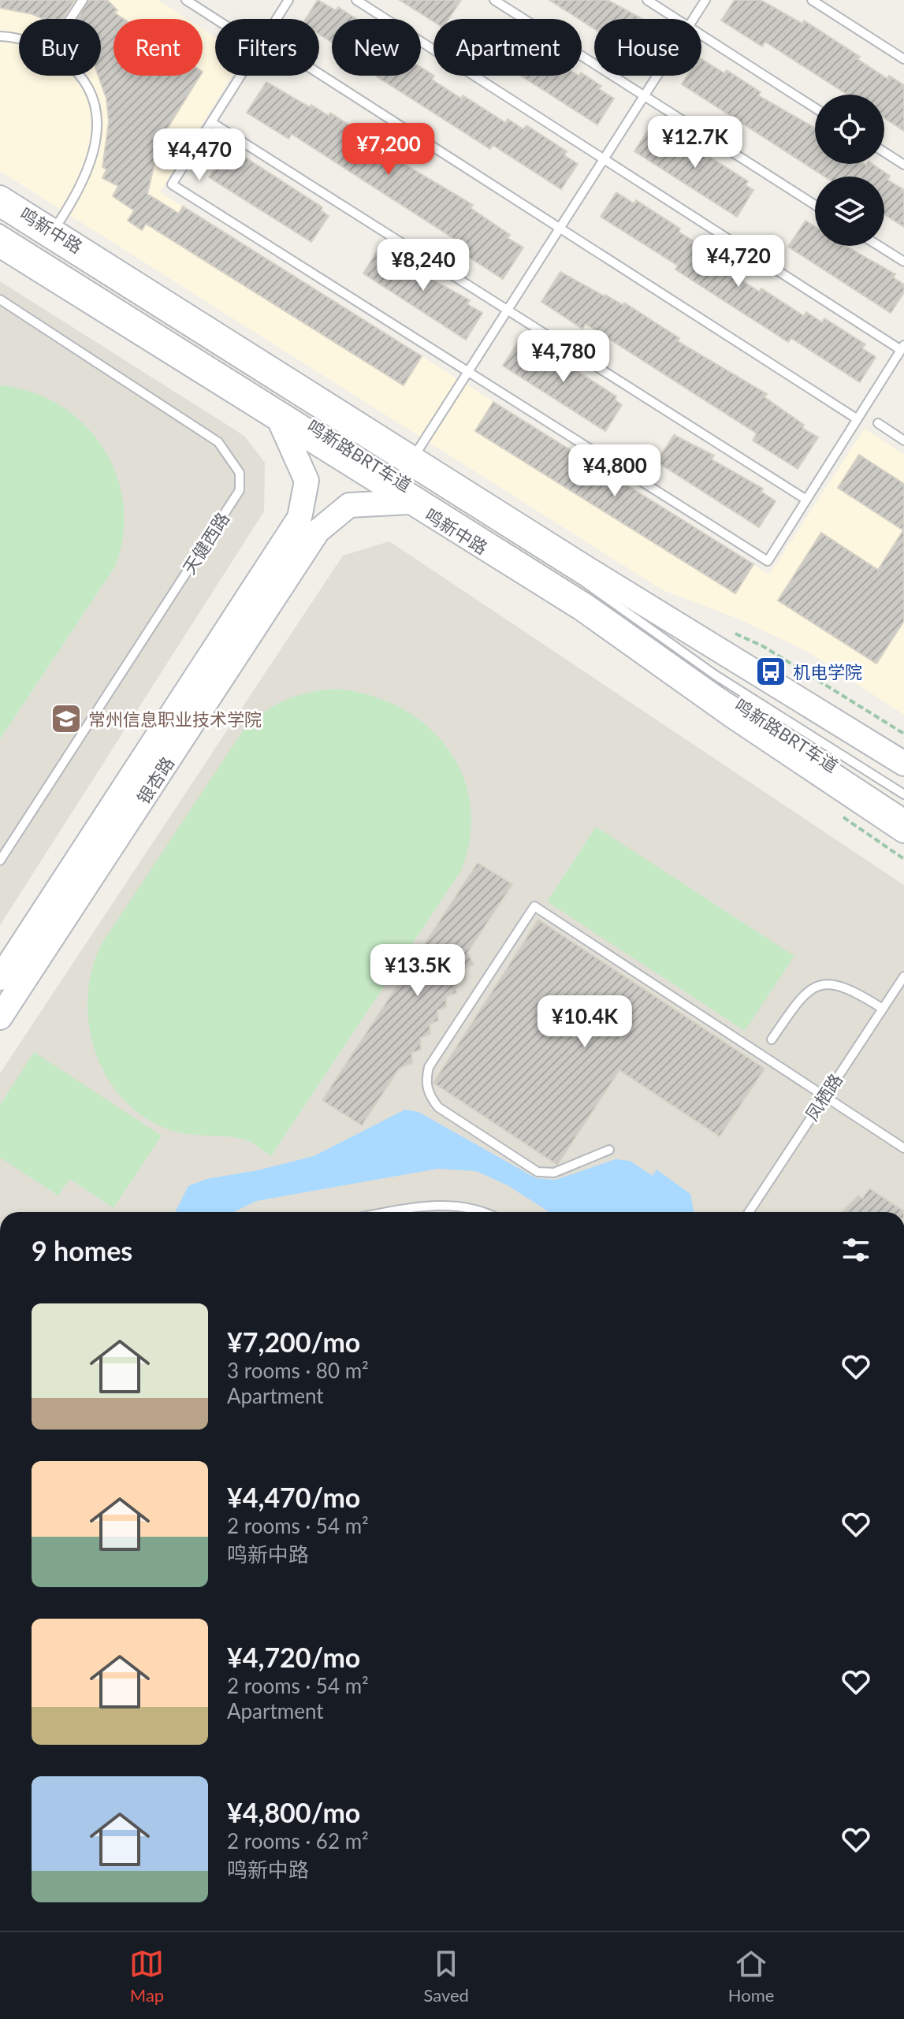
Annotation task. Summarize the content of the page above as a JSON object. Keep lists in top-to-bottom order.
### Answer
{
  "streets": {
    "main road": ["鸣新中路", "银杏路"],
    "lane": ["鸣新路BRT车道", "天健西路", "凤栖路"]
  },
  "crossings": [
    ["鸣新中路", "银杏路"]
  ],
  "places": {
    "bus stop": ["机电学院"],
    "school or university": ["常州信息职业技术学院"]
  },
  "page": {
    "chip": [
      "Buy",
      "Rent",
      "Filters",
      "New",
      "Apartment",
      "House"
    ],
    "price": [
      "¥12.7K",
      "¥7,200",
      "¥4,470",
      "¥4,720",
      "¥8,240",
      "¥4,780",
      "¥4,800",
      "¥13.5K",
      "¥10.4K"
    ],
    "heading": "9 homes",
    "list": [
      {
        "name": "¥7,200/mo",
        "note": "3 rooms · 80 m² · Apartment"
      },
      {
        "name": "¥4,470/mo",
        "note": "2 rooms · 54 m² · 鸣新中路"
      },
      {
        "name": "¥4,720/mo",
        "note": "2 rooms · 54 m² · Apartment"
      },
      {
        "name": "¥4,800/mo",
        "note": "2 rooms · 62 m² · 鸣新中路"
      }
    ],
    "tabs": ["Map", "Saved", "Home"]
  }
}
